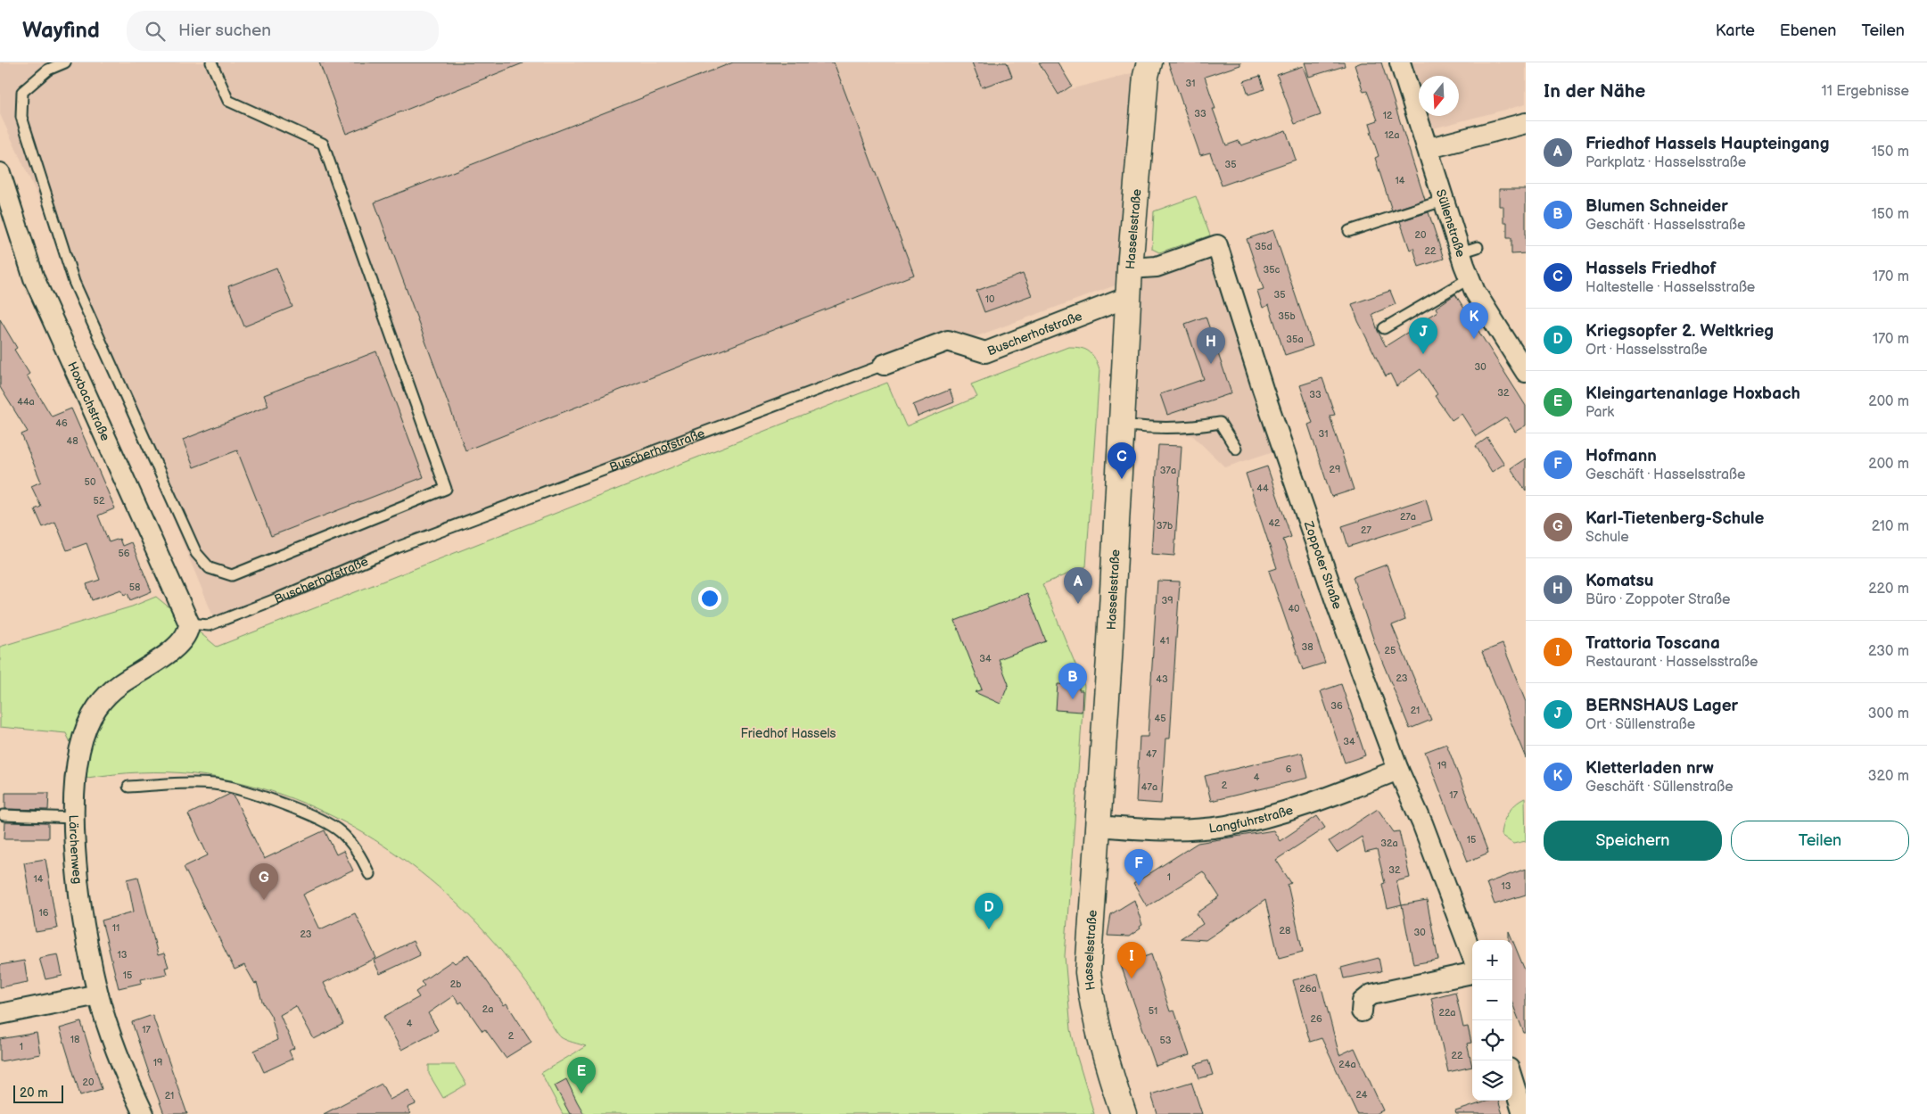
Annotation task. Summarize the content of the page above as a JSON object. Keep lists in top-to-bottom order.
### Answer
{
  "streets": {
    "street": [
      "Süllenstraße",
      "Hasselsstraße",
      "Buscherhofstraße",
      "Hoxbachstraße",
      "Zoppoter Straße",
      "Langfuhrstraße",
      "Lärchenweg"
    ]
  },
  "crossings": [
    ["Hasselsstraße", "Buscherhofstraße"],
    ["Hasselsstraße", "Zoppoter Straße"],
    ["Hasselsstraße", "Langfuhrstraße"],
    ["Buscherhofstraße", "Hoxbachstraße"],
    ["Buscherhofstraße", "Lärchenweg"],
    ["Hoxbachstraße", "Lärchenweg"],
    ["Zoppoter Straße", "Langfuhrstraße"]
  ],
  "parks": ["Friedhof Hassels"],
  "house_numbers": [
    "31",
    "33",
    "12",
    "12a",
    "35",
    "14",
    "20",
    "35d",
    "22",
    "35c",
    "35",
    "10",
    "35b",
    "35a",
    "30",
    "32",
    "33",
    "44a",
    "46",
    "31",
    "48",
    "29",
    "37a",
    "50",
    "44",
    "52",
    "27a",
    "42",
    "37b",
    "27",
    "56",
    "58",
    "39",
    "40",
    "41",
    "38",
    "25",
    "34",
    "23",
    "43",
    "36",
    "21",
    "45",
    "34",
    "47",
    "19",
    "6",
    "4",
    "2",
    "47a",
    "17",
    "15",
    "32a",
    "32",
    "1",
    "14",
    "13",
    "16",
    "11",
    "28",
    "30",
    "23",
    "13",
    "15",
    "2b",
    "26a",
    "2a",
    "51",
    "22a",
    "26",
    "4",
    "17",
    "2",
    "18",
    "53",
    "1",
    "22",
    "19",
    "24a",
    "20",
    "24",
    "21"
  ],
  "scale_bar": "20 m",
  "north": "bottom",
  "page": {
    "header": "Wayfind",
    "search": "Hier suchen",
    "nav": ["Karte", "Ebenen", "Teilen"],
    "heading": ["In der Nähe", "11 Ergebnisse"],
    "list": [
      {
        "mark": "A",
        "name": "Friedhof Hassels Haupteingang",
        "note": "Parkplatz · Hasselsstraße",
        "value": "150 m"
      },
      {
        "mark": "B",
        "name": "Blumen Schneider",
        "note": "Geschäft · Hasselsstraße",
        "value": "150 m"
      },
      {
        "mark": "C",
        "name": "Hassels Friedhof",
        "note": "Haltestelle · Hasselsstraße",
        "value": "170 m"
      },
      {
        "mark": "D",
        "name": "Kriegsopfer 2. Weltkrieg",
        "note": "Ort · Hasselsstraße",
        "value": "170 m"
      },
      {
        "mark": "E",
        "name": "Kleingartenanlage Hoxbach",
        "note": "Park",
        "value": "200 m"
      },
      {
        "mark": "F",
        "name": "Hofmann",
        "note": "Geschäft · Hasselsstraße",
        "value": "200 m"
      },
      {
        "mark": "G",
        "name": "Karl-Tietenberg-Schule",
        "note": "Schule",
        "value": "210 m"
      },
      {
        "mark": "H",
        "name": "Komatsu",
        "note": "Büro · Zoppoter Straße",
        "value": "220 m"
      },
      {
        "mark": "I",
        "name": "Trattoria Toscana",
        "note": "Restaurant · Hasselsstraße",
        "value": "230 m"
      },
      {
        "mark": "J",
        "name": "BERNSHAUS Lager",
        "note": "Ort · Süllenstraße",
        "value": "300 m"
      },
      {
        "mark": "K",
        "name": "Kletterladen nrw",
        "note": "Geschäft · Süllenstraße",
        "value": "320 m"
      }
    ],
    "pins": [
      "K",
      "J",
      "H",
      "C",
      "A",
      "B",
      "F",
      "G",
      "D",
      "I",
      "E"
    ],
    "buttons": ["Speichern", "Teilen"],
    "map_buttons": ["+", "−"],
    "scale": "20 m"
  }
}
